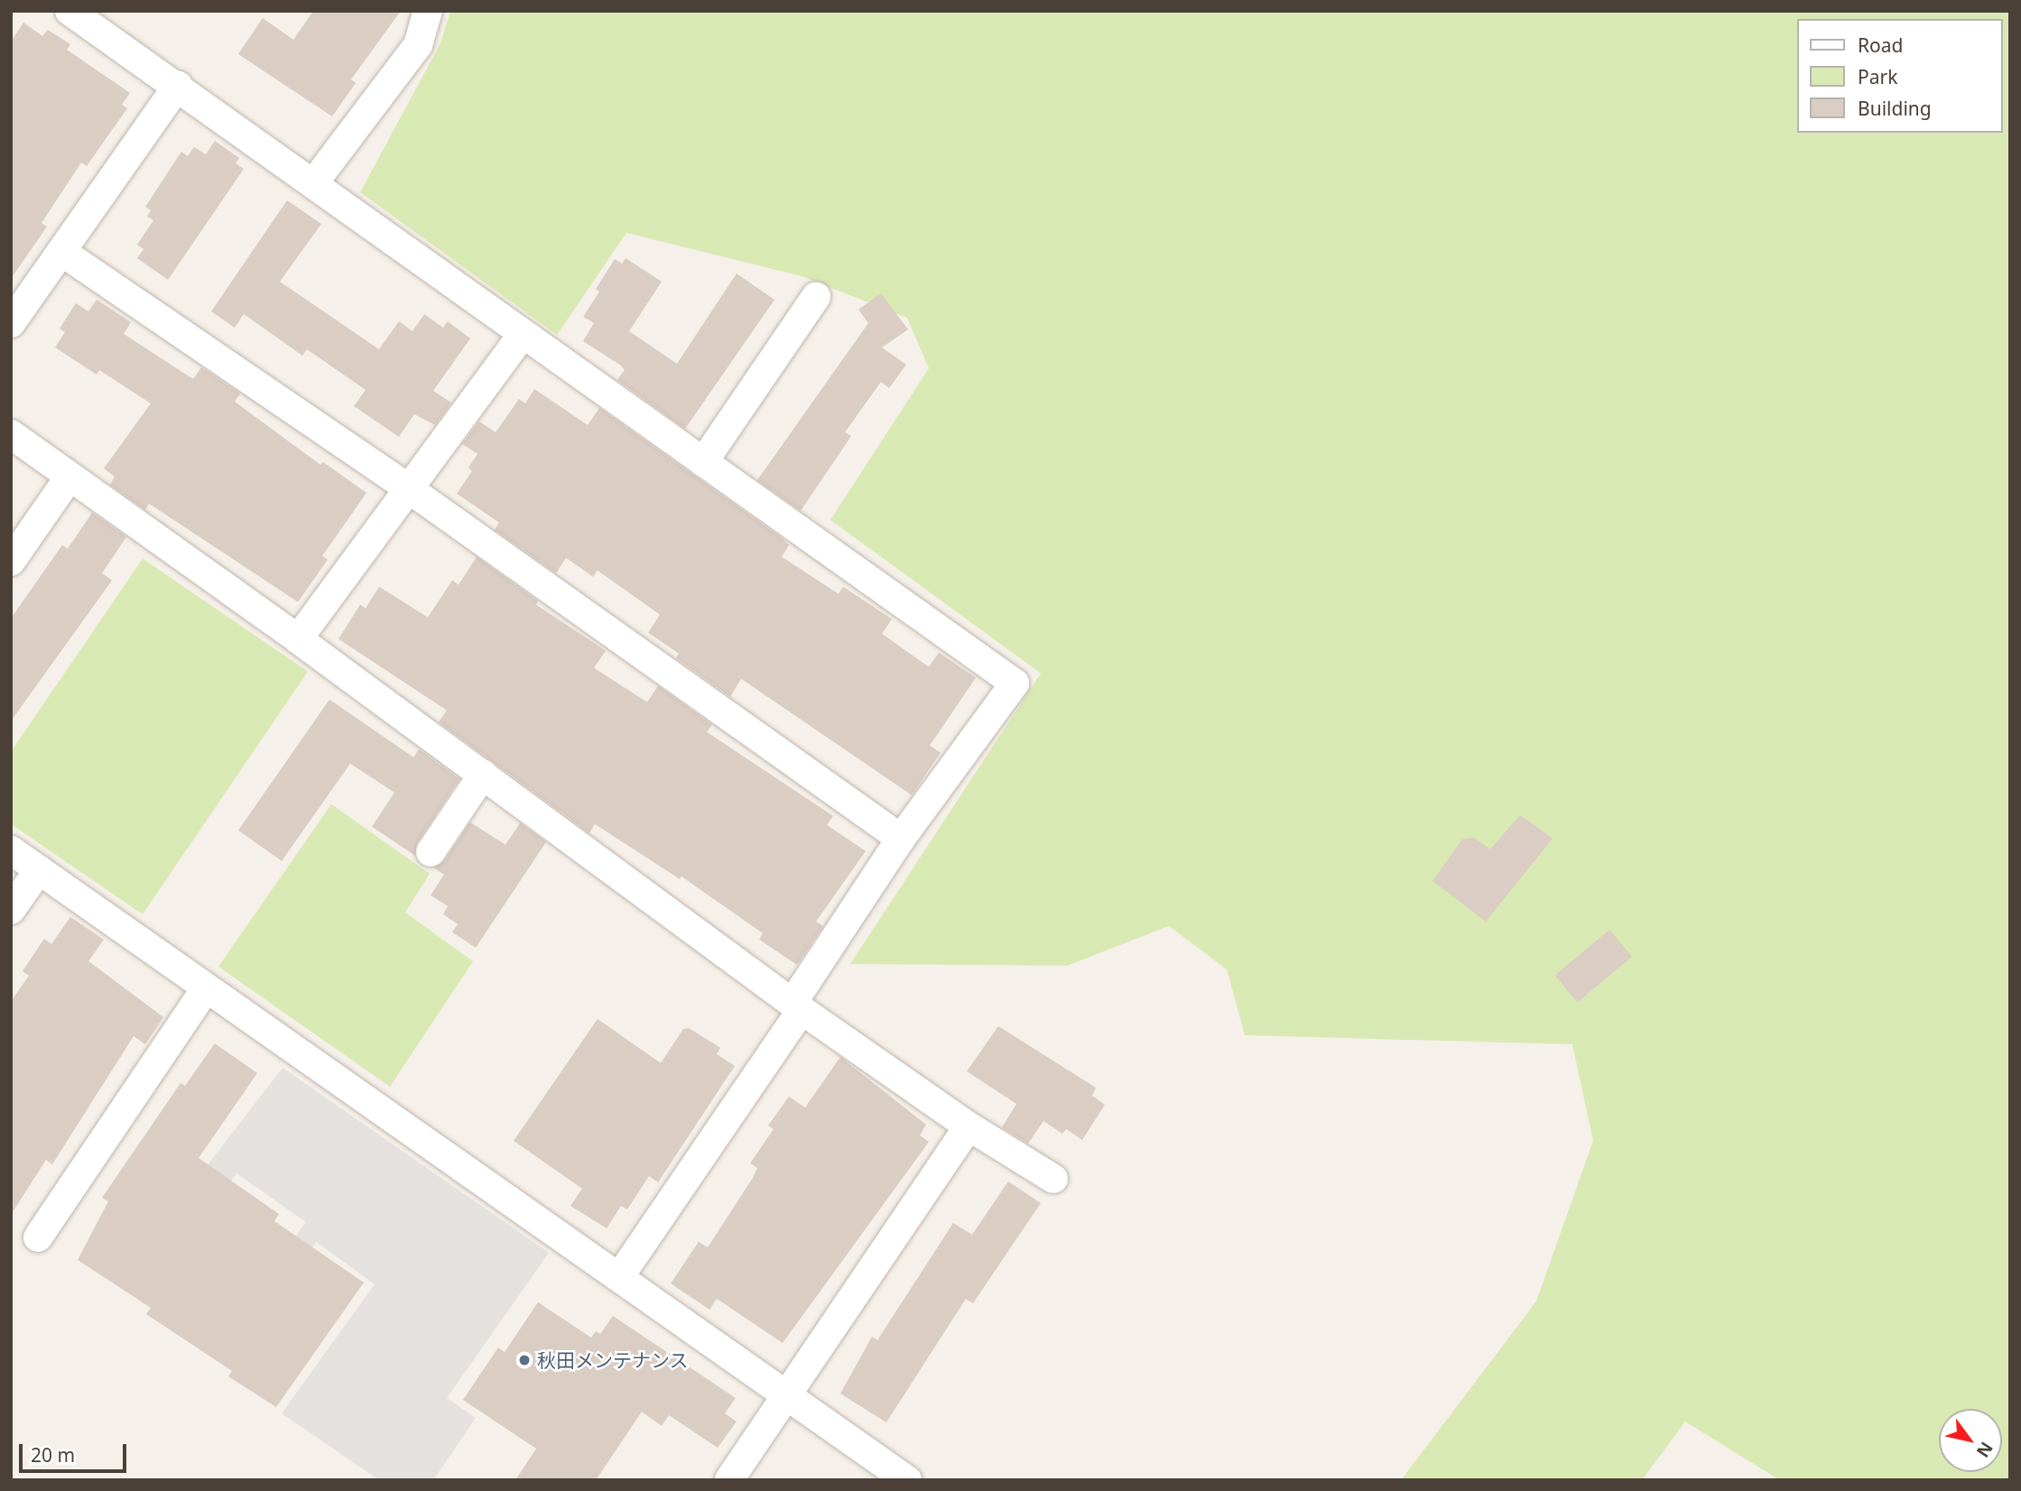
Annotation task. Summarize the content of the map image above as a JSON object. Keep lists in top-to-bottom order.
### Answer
{
  "places": ["秋田メンテナンス"],
  "legend": ["Road", "Park", "Building"],
  "scale_bar": "20 m",
  "north": "bottom right"
}
